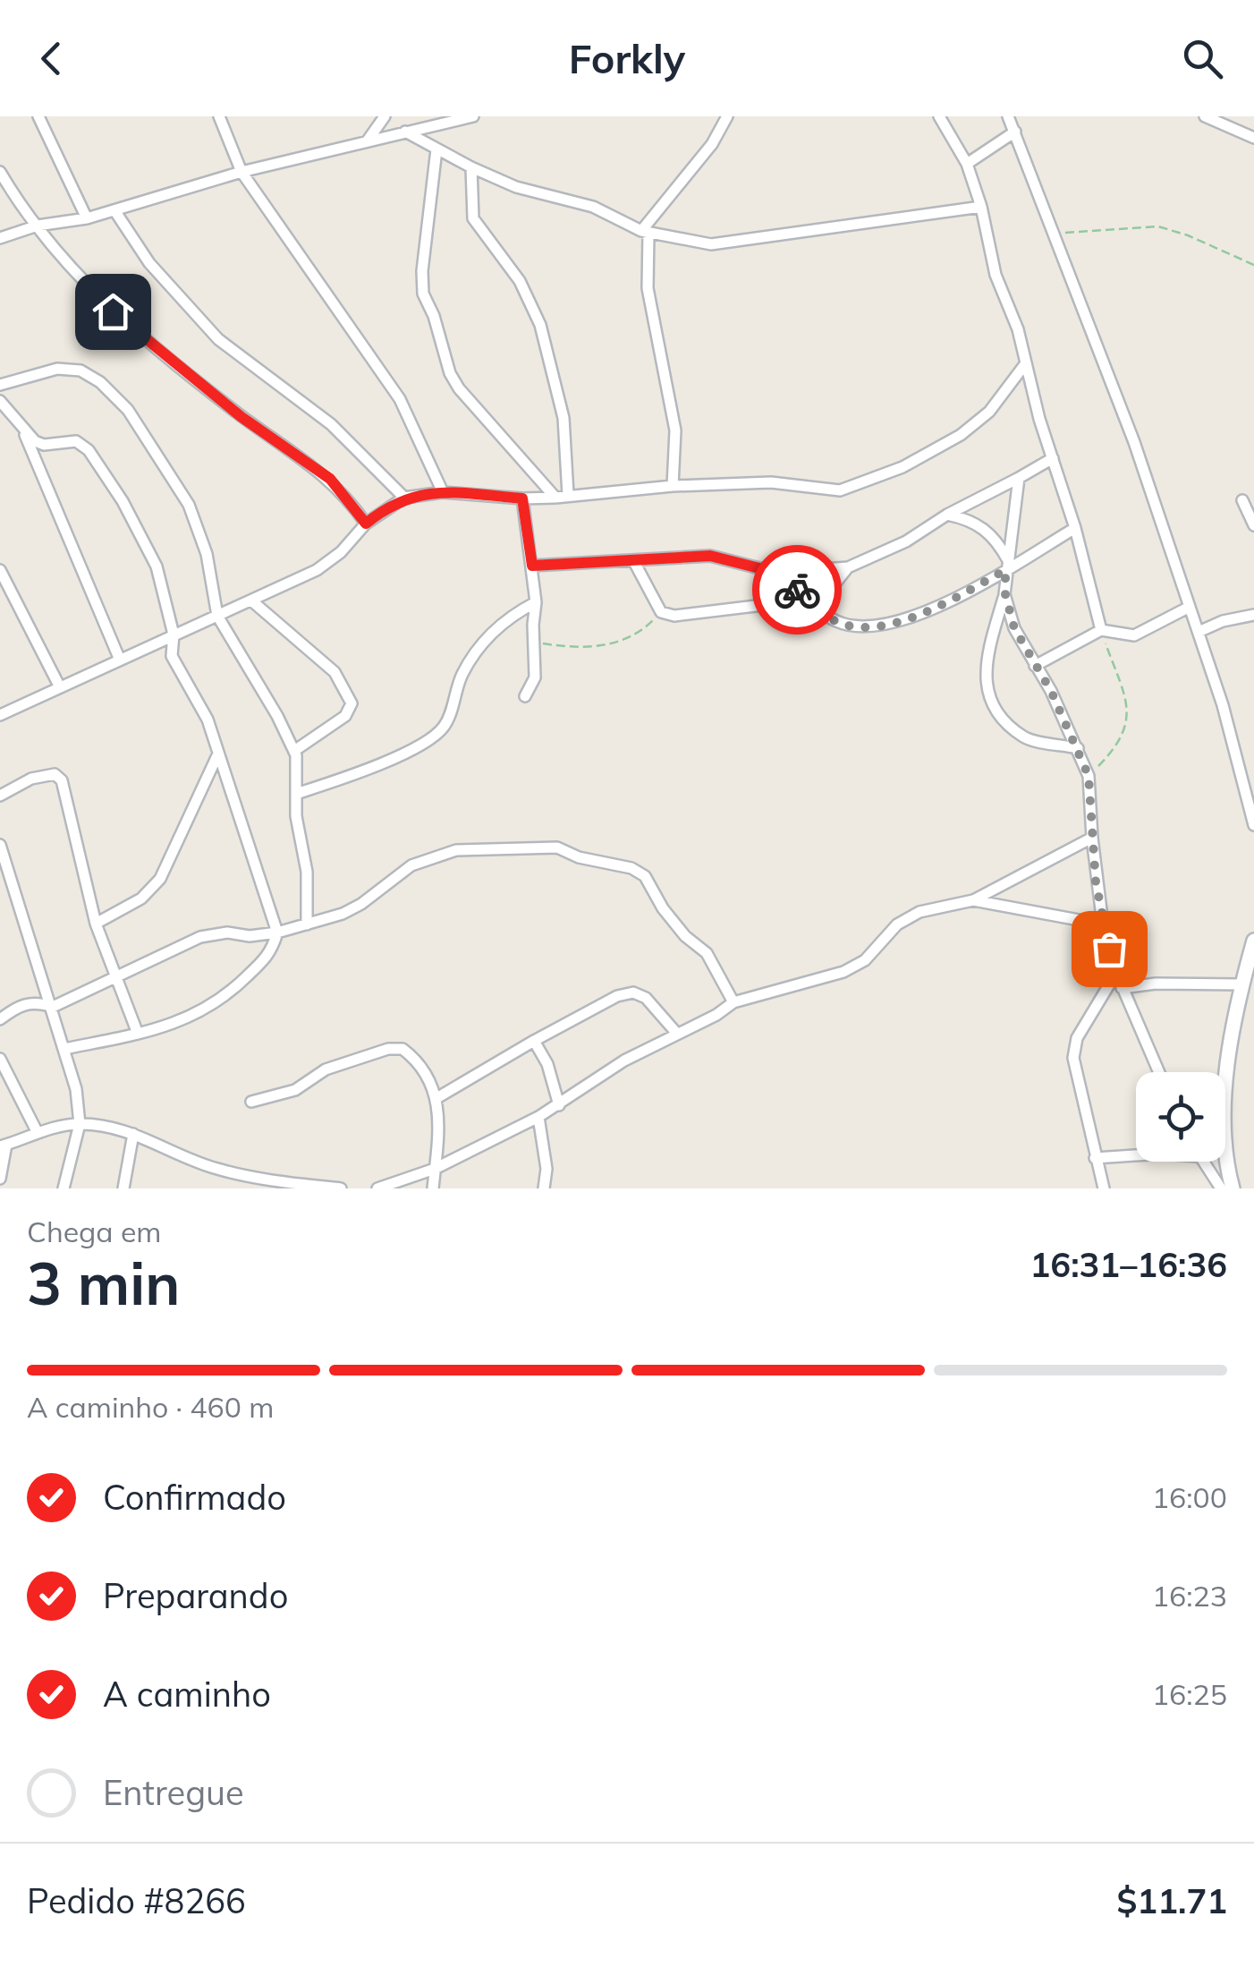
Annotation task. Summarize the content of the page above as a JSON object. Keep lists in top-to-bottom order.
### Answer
{
  "page": {
    "header": "Forkly",
    "heading": ["3 min", "Chega em", "16:31–16:36"],
    "panel": ["Pedido #8266", "$11.71"],
    "bar": "A caminho · 460 m",
    "list": [
      ["Confirmado", "16:00"],
      ["Preparando", "16:23"],
      ["A caminho", "16:25"],
      "Entregue"
    ]
  }
}
